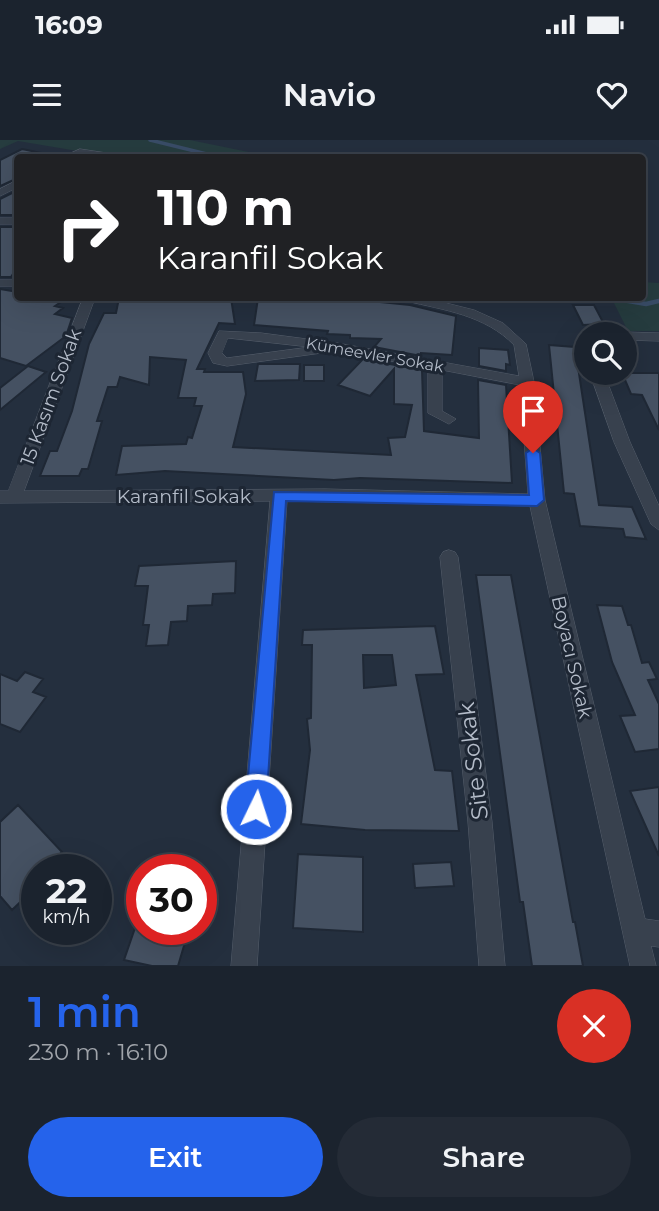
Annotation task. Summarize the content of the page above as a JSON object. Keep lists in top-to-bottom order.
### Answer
{
  "streets": {
    "street": [
      "Kümeevler Sokak",
      "15 Kasım Sokak",
      "Karanfil Sokak",
      "Boyacı Sokak",
      "Site Sokak"
    ]
  },
  "crossings": [
    ["Kümeevler Sokak", "Boyacı Sokak"],
    ["15 Kasım Sokak", "Karanfil Sokak"],
    ["Karanfil Sokak", "Boyacı Sokak"]
  ],
  "page": {
    "status": "16:09",
    "header": "Navio",
    "turn": ["110 m", "Karanfil Sokak"],
    "speed": "22 km/h",
    "limit": "30",
    "heading": ["1 min", "230 m · 16:10"],
    "buttons": ["Exit", "Share"]
  }
}
